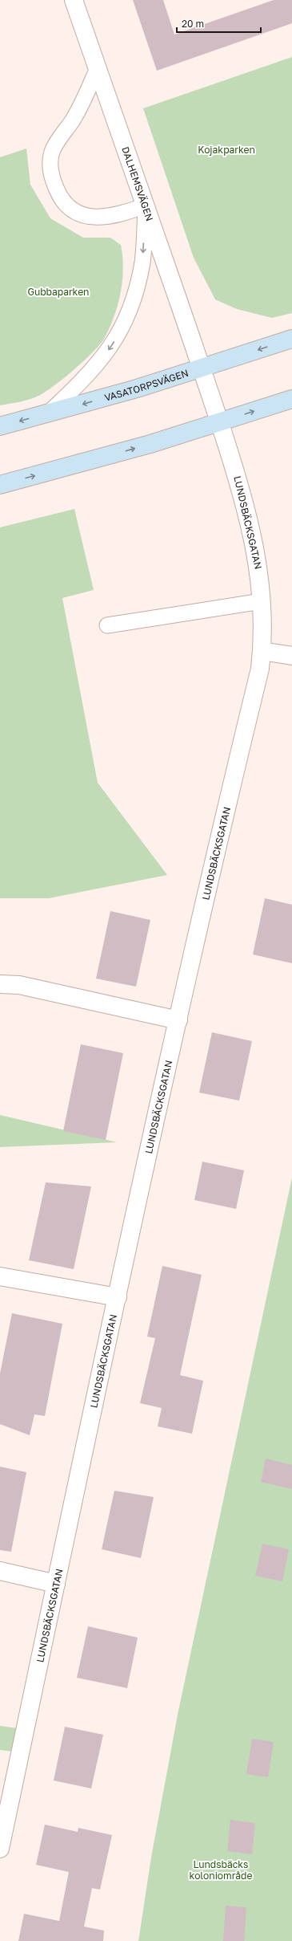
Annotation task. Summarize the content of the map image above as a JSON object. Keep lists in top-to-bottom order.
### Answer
{
  "streets": {
    "main road": ["VASATORPSVÄGEN"],
    "street": ["DALHEMSVÄGEN", "LUNDSBÄCKSGATAN"]
  },
  "crossings": [
    ["DALHEMSVÄGEN", "VASATORPSVÄGEN"],
    ["DALHEMSVÄGEN", "LUNDSBÄCKSGATAN"],
    ["VASATORPSVÄGEN", "LUNDSBÄCKSGATAN"]
  ],
  "parks": ["Kojakparken", "Gubbaparken", "Lundsbäcks koloniområde"],
  "scale_bar": "20 m"
}
